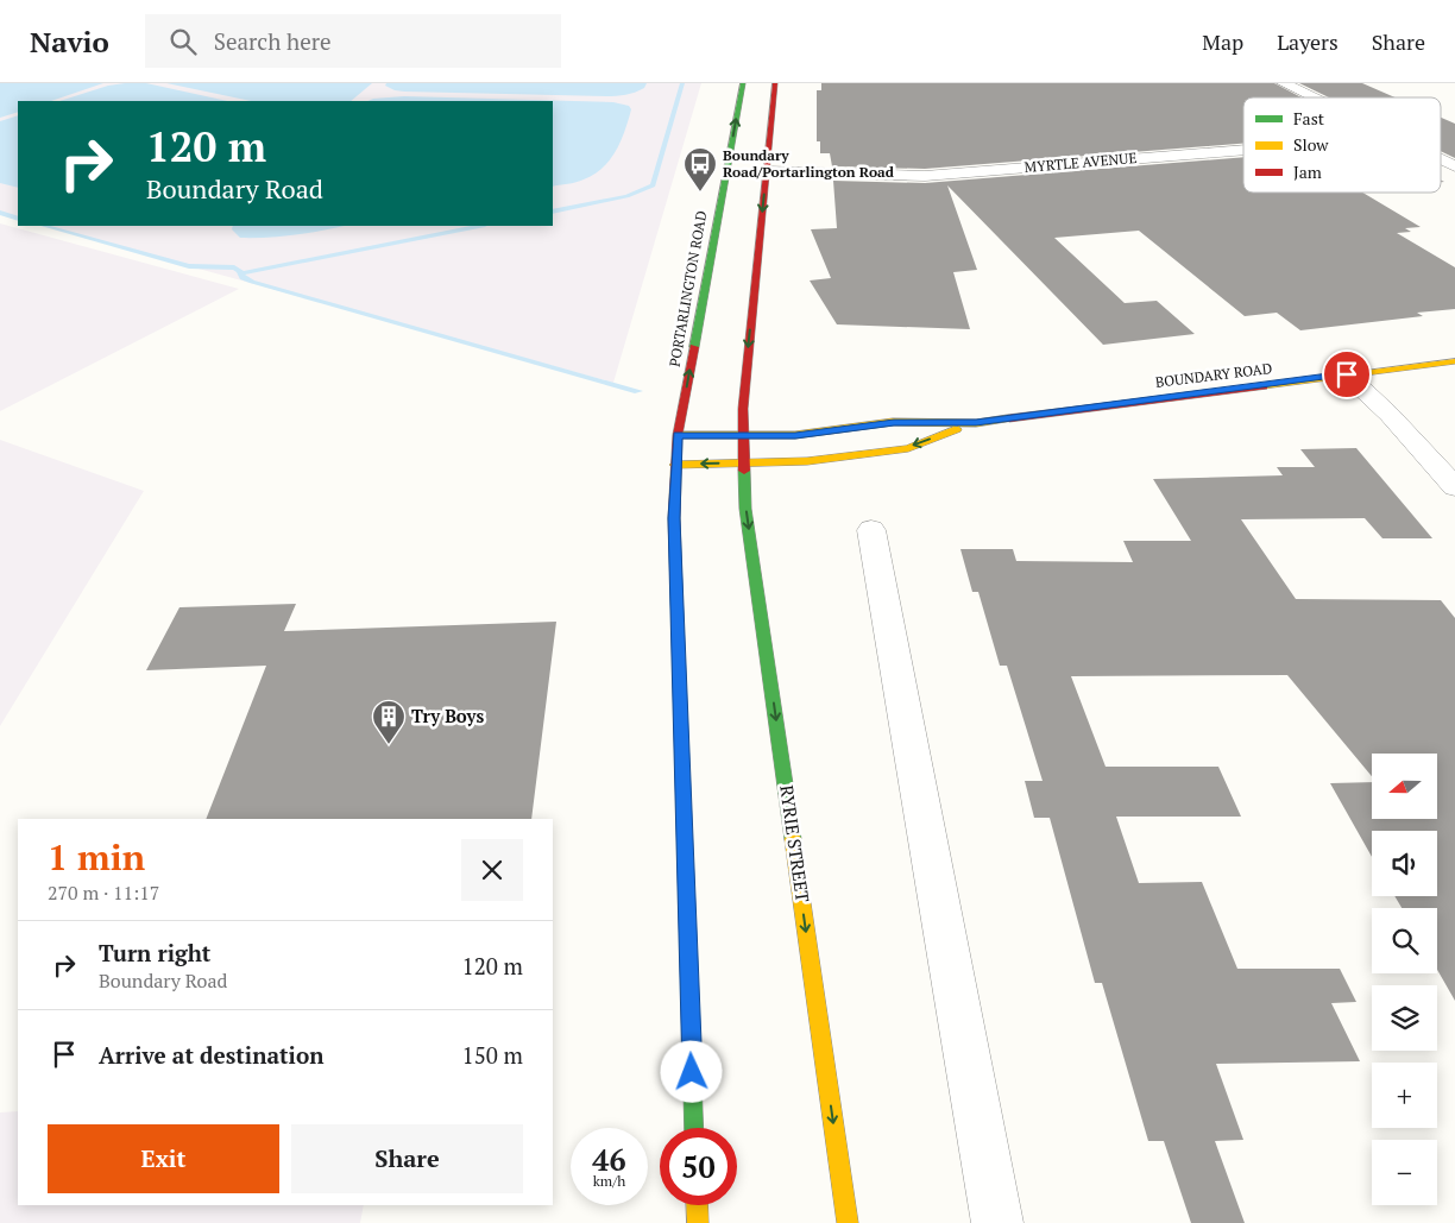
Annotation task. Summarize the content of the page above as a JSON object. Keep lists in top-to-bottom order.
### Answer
{
  "streets": {
    "main road": ["PORTARLINGTON ROAD", "BOUNDARY ROAD", "RYRIE STREET"],
    "street": ["MYRTLE AVENUE"]
  },
  "crossings": [
    ["PORTARLINGTON ROAD", "BOUNDARY ROAD"],
    ["BOUNDARY ROAD", "RYRIE STREET"]
  ],
  "places": {
    "bus stop": ["Boundary Road/Portarlington Road"],
    "building": ["Try Boys"]
  },
  "legend": ["Fast", "Slow", "Jam"],
  "north": "left",
  "page": {
    "header": "Navio",
    "search": "Search here",
    "nav": ["Map", "Layers", "Share"],
    "turn": ["120 m", "Boundary Road"],
    "map_buttons": ["+", "−"],
    "heading": ["1 min", "270 m · 11:17"],
    "list": [
      {
        "name": "Turn right",
        "note": "Boundary Road",
        "value": "120 m"
      },
      {
        "name": "Arrive at destination",
        "value": "150 m"
      }
    ],
    "buttons": ["Exit", "Share"],
    "speed": "46 km/h",
    "limit": "50"
  }
}
